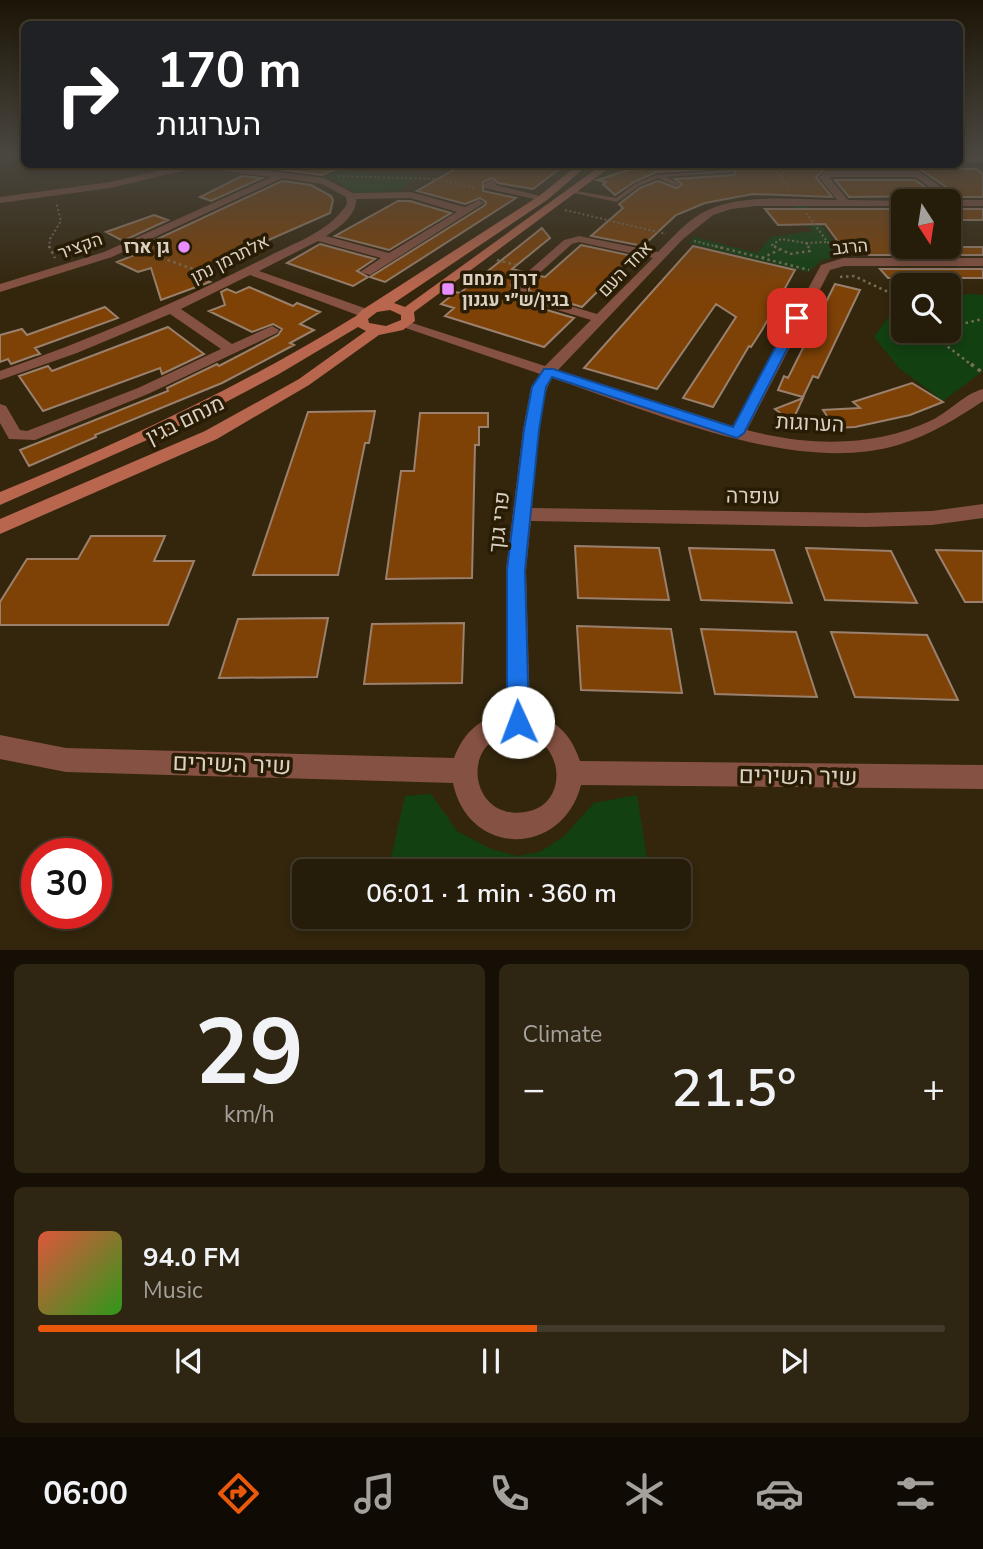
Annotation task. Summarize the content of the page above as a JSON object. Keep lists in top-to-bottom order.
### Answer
{
  "streets": {
    "main road": ["מנחם בגין"],
    "street": [
      "הקציר",
      "הרגב",
      "אלתרמן נתן",
      "אחד העם",
      "הערוגות",
      "עופרה",
      "פרי גנך",
      "שיר השירים"
    ]
  },
  "crossings": [
    ["הרגב", "הערוגות"],
    ["אחד העם", "הערוגות"],
    ["אחד העם", "פרי גנך"],
    ["הערוגות", "פרי גנך"],
    ["עופרה", "פרי גנך"],
    ["פרי גנך", "שיר השירים"]
  ],
  "places": {
    "other": ["גן ארז"],
    "transit": ["דרך מנחם בגין/ש״י עגנון"]
  },
  "north": "bottom",
  "page": {
    "turn": ["170 m", "הערוגות"],
    "limit": "30",
    "trip": "06:01 · 1 min · 360 m",
    "tile": [
      ["29", "km/h"],
      "Climate"
    ],
    "heat": ["−", "21.5°", "+"],
    "song": ["94.0 FM", "Music"],
    "tabs": "06:00"
  }
}
